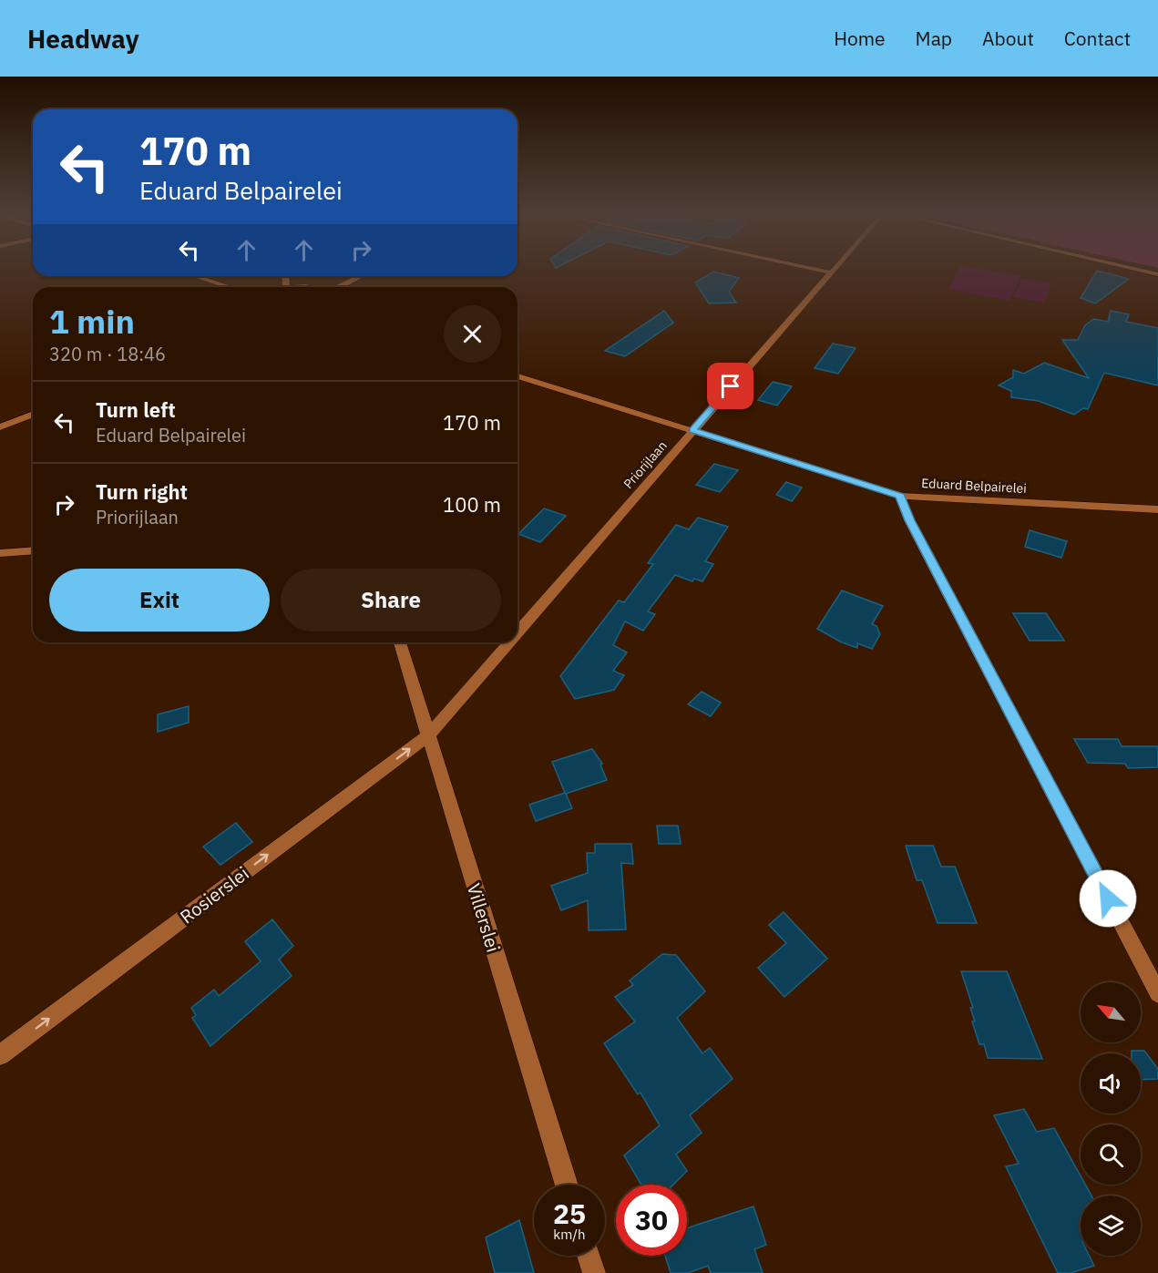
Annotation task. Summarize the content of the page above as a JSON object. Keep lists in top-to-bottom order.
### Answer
{
  "streets": {
    "street": [
      "Priorijlaan",
      "Eduard Belpairelei",
      "Rosierslei",
      "Villerslei"
    ]
  },
  "crossings": [
    ["Priorijlaan", "Eduard Belpairelei"],
    ["Priorijlaan", "Rosierslei"],
    ["Priorijlaan", "Villerslei"],
    ["Rosierslei", "Villerslei"]
  ],
  "one_way": ["Rosierslei"],
  "north": "top left",
  "page": {
    "header": "Headway",
    "nav": [
      "Home",
      "Map",
      "About",
      "Contact"
    ],
    "turn": ["170 m", "Eduard Belpairelei"],
    "heading": ["1 min", "320 m · 18:46"],
    "list": [
      {
        "name": "Turn left",
        "note": "Eduard Belpairelei",
        "value": "170 m"
      },
      {
        "name": "Turn right",
        "note": "Priorijlaan",
        "value": "100 m"
      }
    ],
    "buttons": ["Exit", "Share"],
    "speed": "25 km/h",
    "limit": "30"
  }
}
